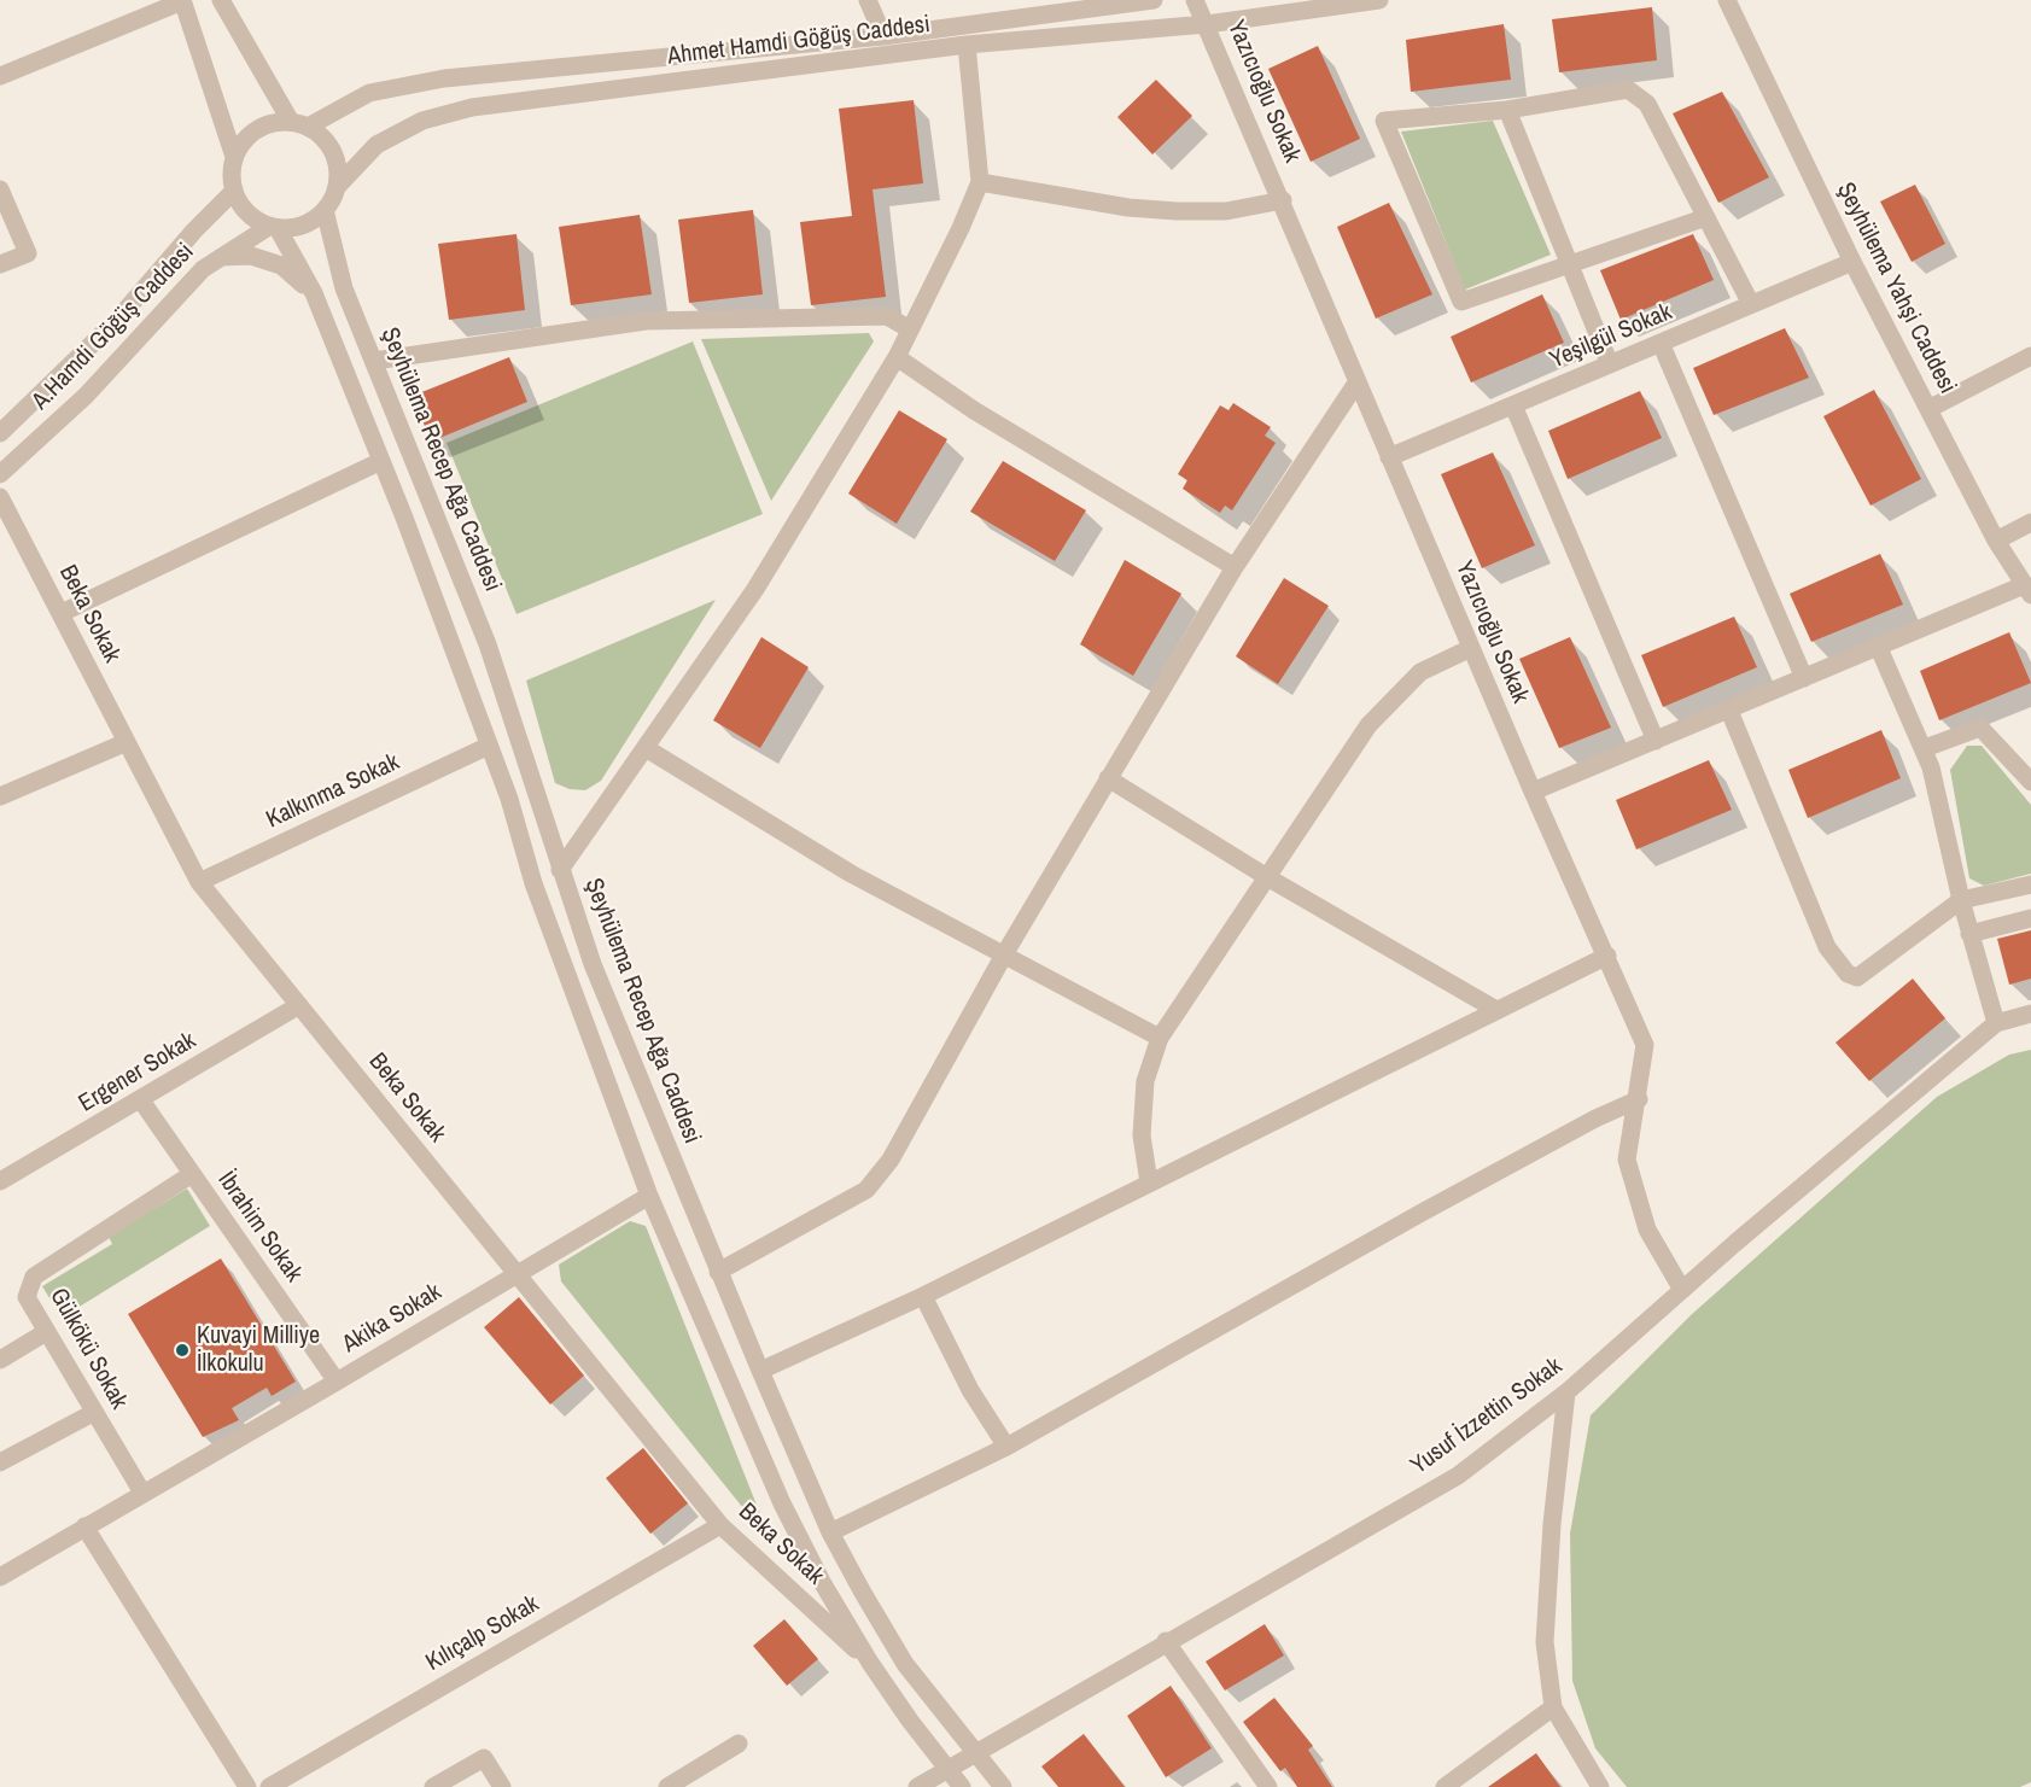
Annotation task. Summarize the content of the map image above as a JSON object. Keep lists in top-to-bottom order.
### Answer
{
  "streets": {
    "street": [
      "Ahmet Hamdi Göğüş Caddesi",
      "Yazıcıoğlu Sokak",
      "Şeyhülema Yahşi Caddesi",
      "A.Hamdi Göğüş Caddesi",
      "Yeşilgül Sokak",
      "Şeyhülema Recep Ağa Caddesi",
      "Beka Sokak",
      "Kalkınma Sokak",
      "Ergener Sokak",
      "İbrahim Sokak",
      "Akika Sokak",
      "Gülkökü Sokak",
      "Yusuf İzzettin Sokak",
      "Kılıçalp Sokak"
    ]
  },
  "crossings": [
    ["Ahmet Hamdi Göğüş Caddesi", "Yazıcıoğlu Sokak"],
    ["Ahmet Hamdi Göğüş Caddesi", "A.Hamdi Göğüş Caddesi"],
    ["Ahmet Hamdi Göğüş Caddesi", "Şeyhülema Recep Ağa Caddesi"],
    ["Yazıcıoğlu Sokak", "Yeşilgül Sokak"],
    ["Yazıcıoğlu Sokak", "Yusuf İzzettin Sokak"],
    ["Şeyhülema Yahşi Caddesi", "Yeşilgül Sokak"],
    ["A.Hamdi Göğüş Caddesi", "Şeyhülema Recep Ağa Caddesi"],
    ["Şeyhülema Recep Ağa Caddesi", "Yusuf İzzettin Sokak"],
    ["Beka Sokak", "Kalkınma Sokak"],
    ["Beka Sokak", "Ergener Sokak"],
    ["Beka Sokak", "Akika Sokak"],
    ["Beka Sokak", "Kılıçalp Sokak"],
    ["Ergener Sokak", "İbrahim Sokak"],
    ["İbrahim Sokak", "Akika Sokak"],
    ["İbrahim Sokak", "Gülkökü Sokak"],
    ["Akika Sokak", "Gülkökü Sokak"]
  ],
  "places": ["Kuvayi Milliye İlkokulu"]
}
